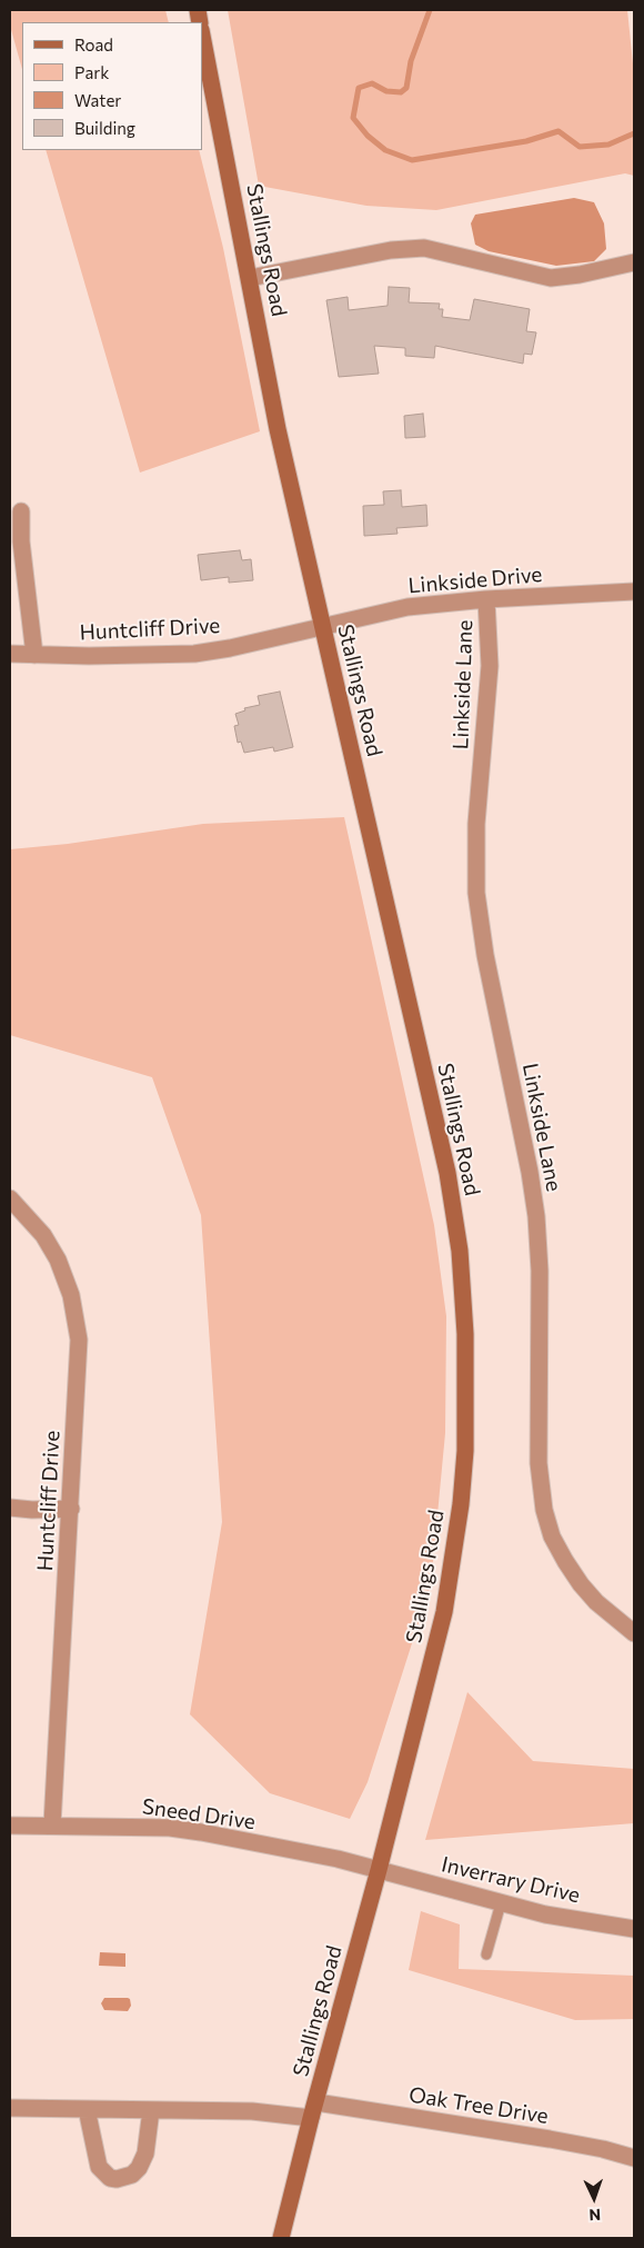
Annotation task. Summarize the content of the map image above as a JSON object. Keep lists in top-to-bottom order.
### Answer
{
  "streets": {
    "street": [
      "Stallings Road",
      "Linkside Drive",
      "Huntcliff Drive",
      "Linkside Lane",
      "Sneed Drive",
      "Inverrary Drive",
      "Oak Tree Drive"
    ]
  },
  "crossings": [
    ["Stallings Road", "Linkside Drive"],
    ["Stallings Road", "Huntcliff Drive"],
    ["Stallings Road", "Sneed Drive"],
    ["Stallings Road", "Inverrary Drive"],
    ["Stallings Road", "Oak Tree Drive"],
    ["Linkside Drive", "Huntcliff Drive"],
    ["Linkside Drive", "Linkside Lane"],
    ["Huntcliff Drive", "Sneed Drive"],
    ["Sneed Drive", "Inverrary Drive"]
  ],
  "legend": [
    "Road",
    "Park",
    "Water",
    "Building"
  ],
  "north": "bottom"
}
